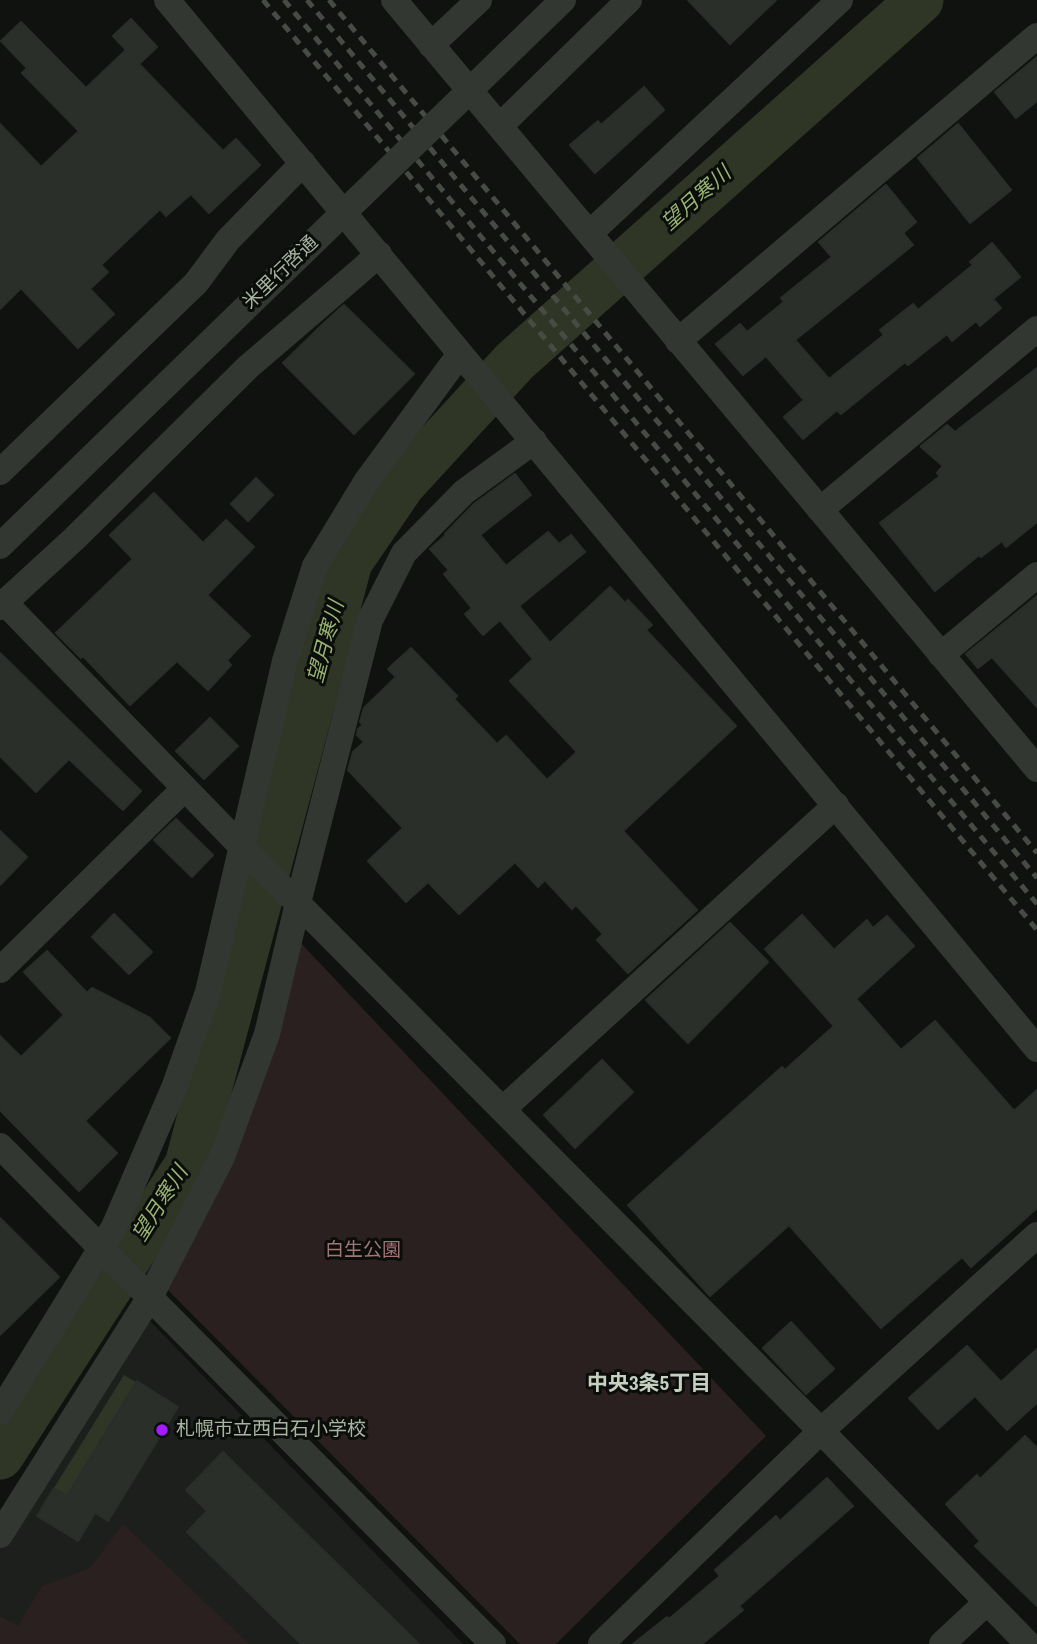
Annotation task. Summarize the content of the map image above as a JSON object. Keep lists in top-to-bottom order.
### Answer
{
  "streets": {
    "street": ["米里行啓通"]
  },
  "districts": ["中央3条5丁目"],
  "water": ["望月寒川"],
  "parks": ["白生公園"],
  "places": ["札幌市立西白石小学校"]
}
